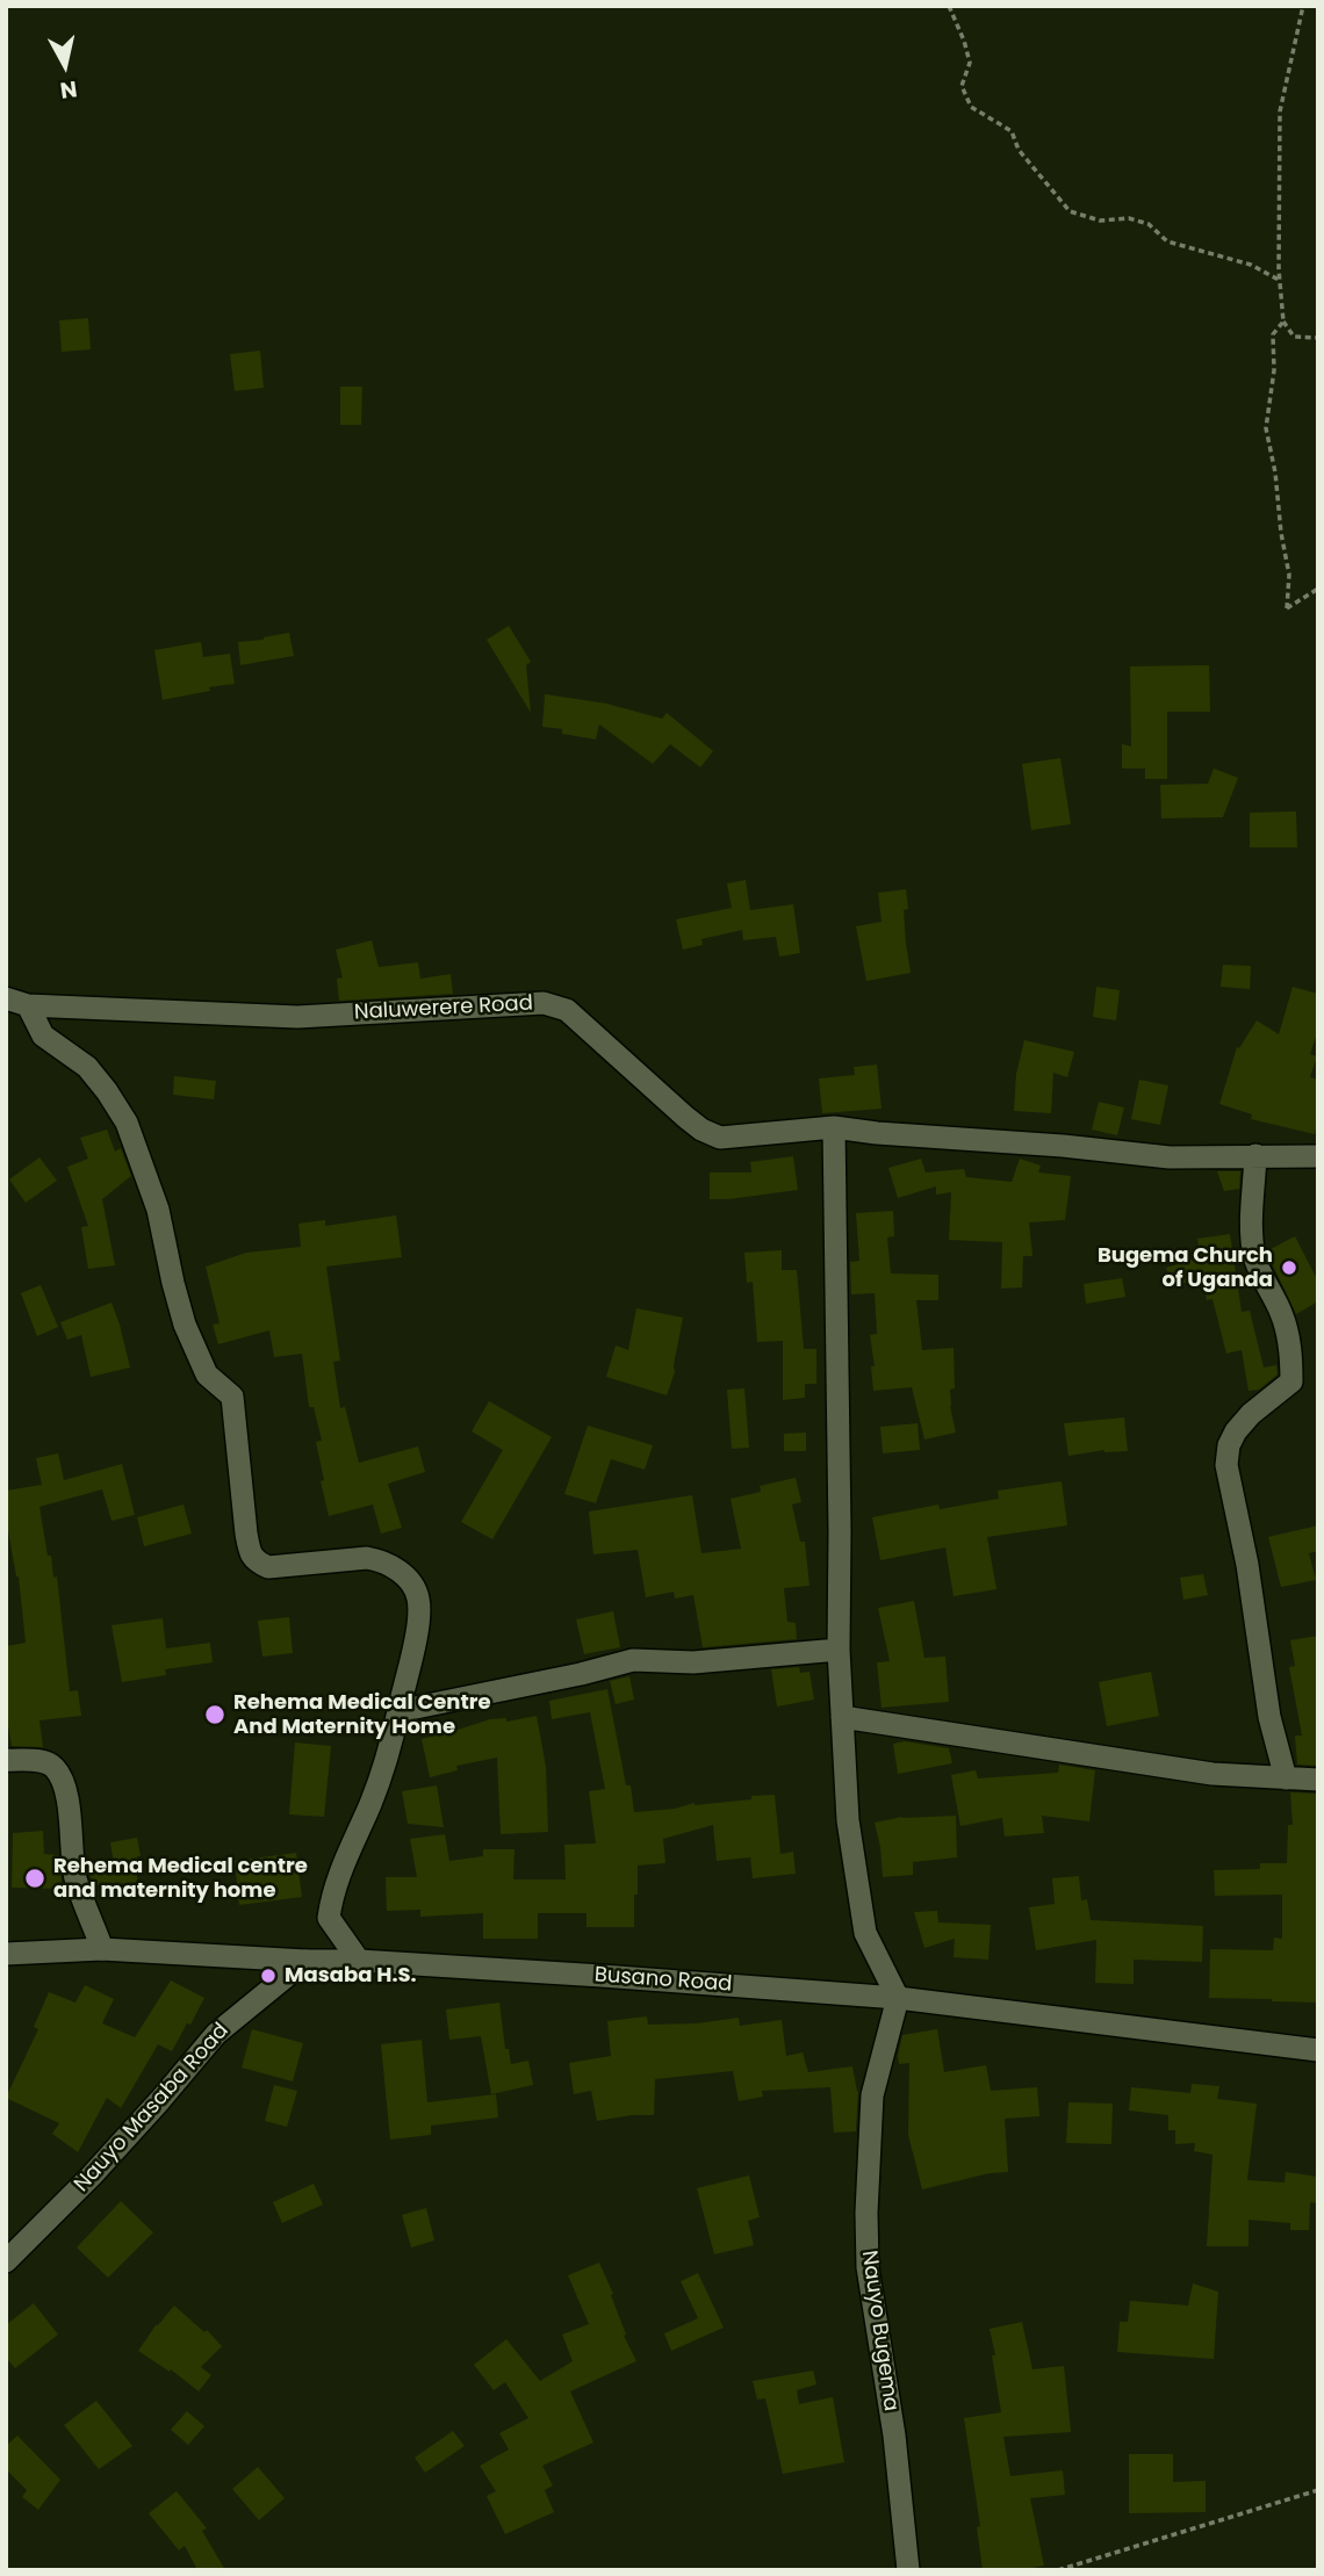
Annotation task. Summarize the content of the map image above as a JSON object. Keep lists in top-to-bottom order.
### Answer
{
  "streets": {
    "street": [
      "Naluwerere Road",
      "Busano Road",
      "Nauyo Masaba Road",
      "Nauyo Bugema"
    ]
  },
  "crossings": [
    ["Busano Road", "Nauyo Masaba Road"],
    ["Busano Road", "Nauyo Bugema"]
  ],
  "places": [
    "Bugema Church of Uganda",
    "Rehema Medical Centre And Maternity Home",
    "Rehema Medical centre and maternity home",
    "Masaba H.S."
  ],
  "north": "bottom"
}
